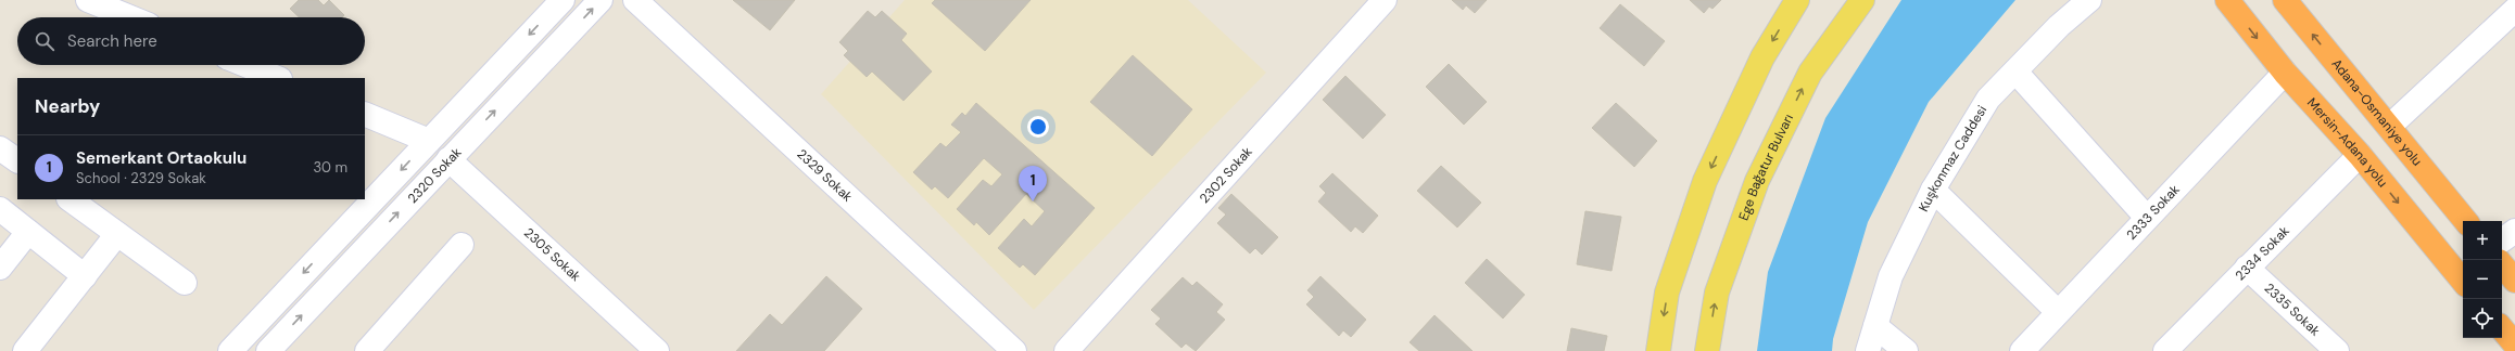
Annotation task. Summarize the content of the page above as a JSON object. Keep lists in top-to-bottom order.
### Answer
{
  "streets": {
    "highway": ["Adana-Osmaniye yolu", "Mersin-Adana yolu"],
    "main road": ["Ege Bağatur Bulvarı"],
    "street": [
      "Kuşkonmaz Caddesi",
      "2320 Sokak",
      "2329 Sokak",
      "2302 Sokak",
      "2333 Sokak",
      "2334 Sokak",
      "2305 Sokak",
      "2335 Sokak"
    ]
  },
  "crossings": [
    ["Mersin-Adana yolu", "2333 Sokak"],
    ["Mersin-Adana yolu", "2334 Sokak"],
    ["2320 Sokak", "2305 Sokak"],
    ["2334 Sokak", "2335 Sokak"]
  ],
  "one_way": ["Adana-Osmaniye yolu", "Mersin-Adana yolu"],
  "page": {
    "search": "Search here",
    "heading": "Nearby",
    "list": [
      {
        "mark": "1",
        "name": "Semerkant Ortaokulu",
        "note": "School · 2329 Sokak",
        "value": "30 m"
      }
    ],
    "pins": "1",
    "map_buttons": ["+", "−"]
  }
}
